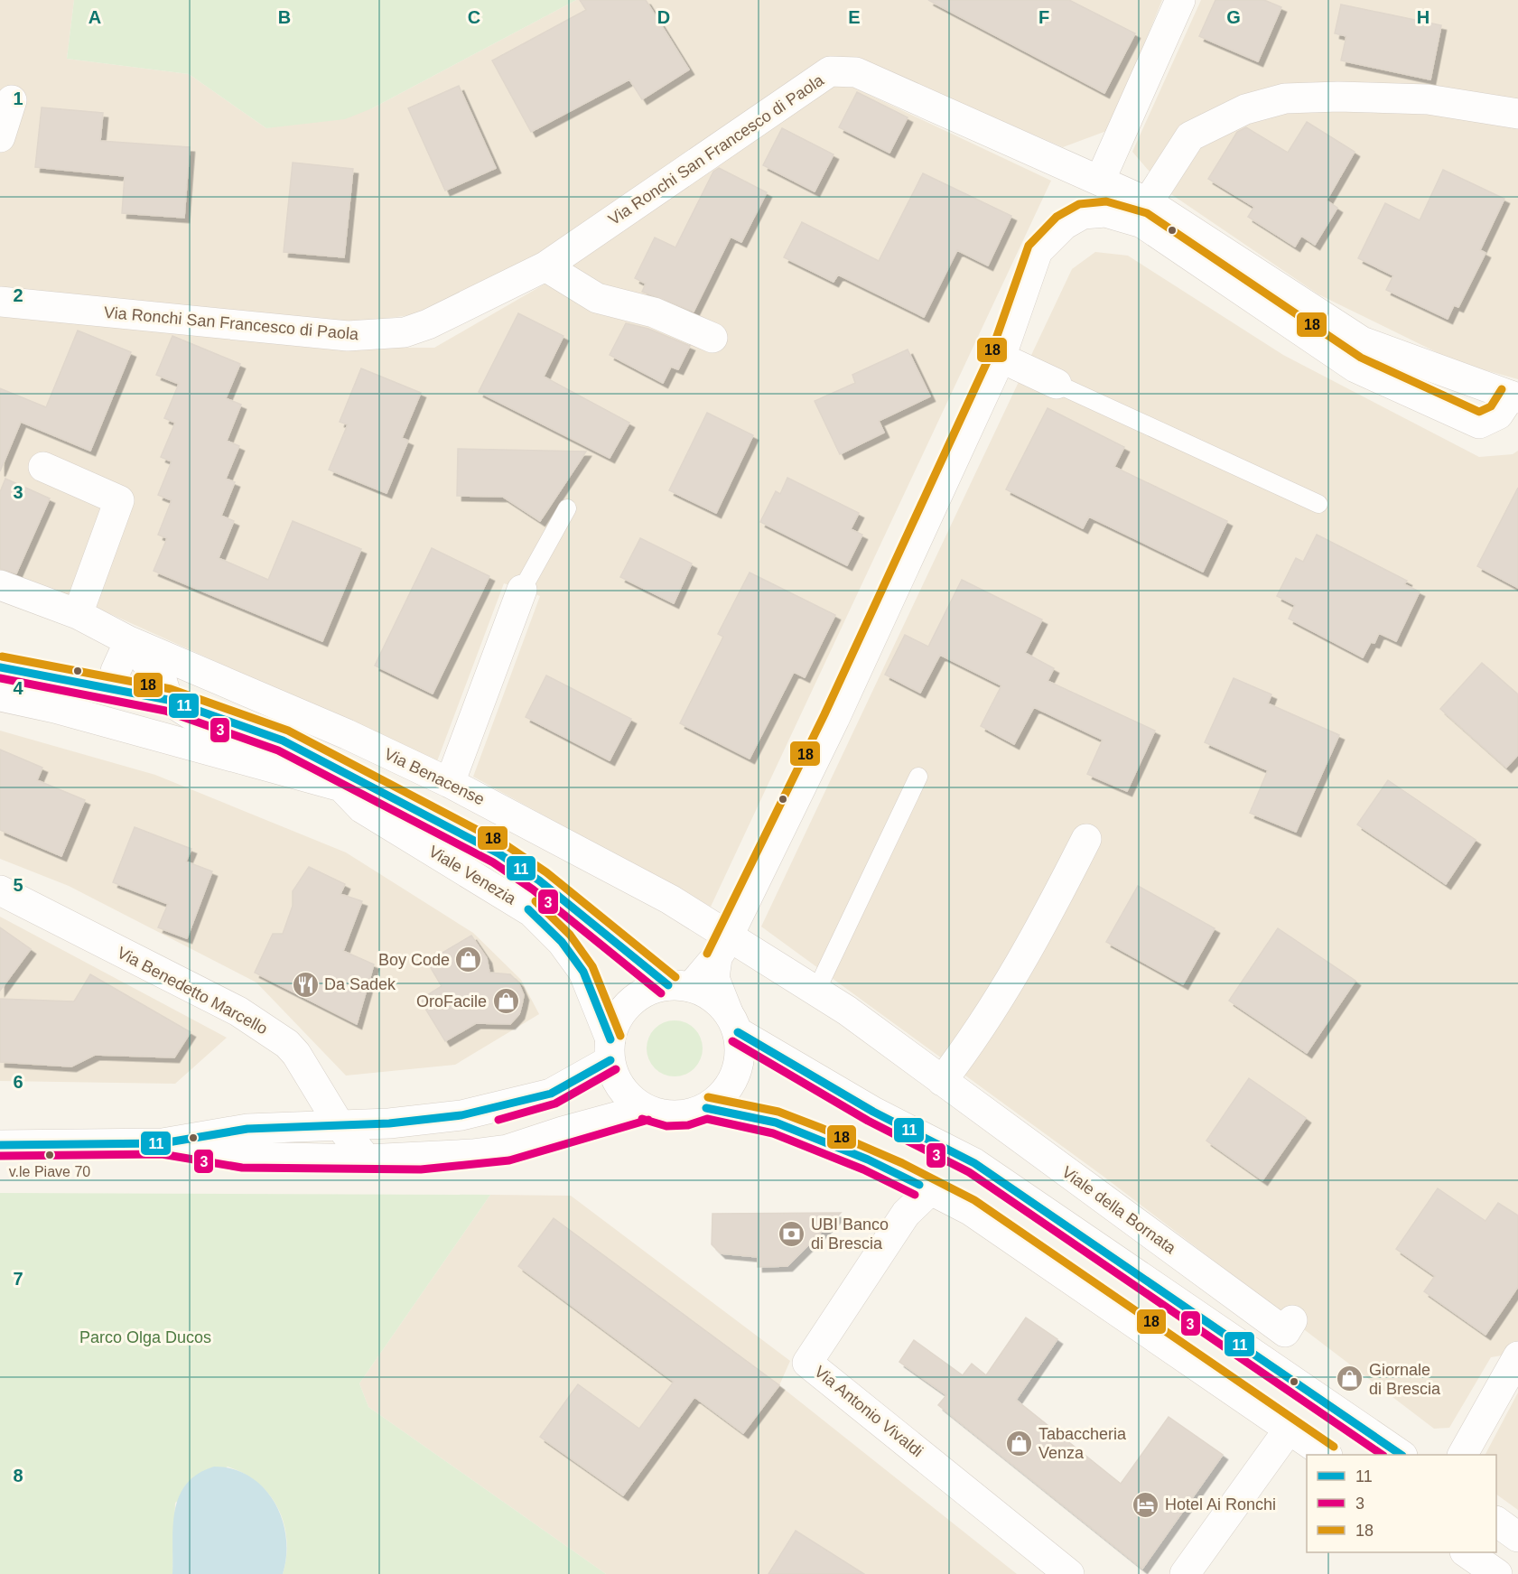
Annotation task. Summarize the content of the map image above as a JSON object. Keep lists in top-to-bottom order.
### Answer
{
  "streets": {
    "street": [
      "Via Ronchi San Francesco di Paola",
      "Via Benacense",
      "Viale Venezia",
      "Via Benedetto Marcello",
      "Viale della Bornata",
      "Via Antonio Vivaldi"
    ]
  },
  "crossings": [
    ["Via Benacense", "Viale Venezia"],
    ["Via Benacense", "Viale della Bornata"]
  ],
  "parks": ["Parco Olga Ducos"],
  "places": {
    "shop": [
      "Boy Code",
      "OroFacile",
      "Giornale di Brescia",
      "Tabaccheria Venza"
    ],
    "restaurant": ["Da Sadek"],
    "other": ["v.le Piave 70"],
    "bank": ["UBI Banco di Brescia"],
    "hotel": ["Hotel Ai Ronchi"]
  },
  "lines": ["transit line 18", "transit line 11", "transit line 3"],
  "legend": ["11", "3", "18"],
  "grid": {
    "columns": [
      "A",
      "B",
      "C",
      "D",
      "E",
      "F",
      "G",
      "H"
    ],
    "rows": [
      "1",
      "2",
      "3",
      "4",
      "5",
      "6",
      "7",
      "8"
    ]
  }
}
